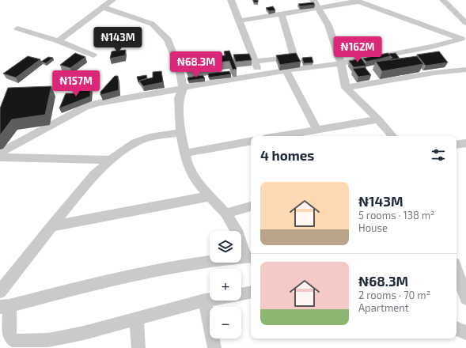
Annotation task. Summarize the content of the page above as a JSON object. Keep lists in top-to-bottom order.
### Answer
{
  "page": {
    "price": [
      "₦143M",
      "₦162M",
      "₦68.3M",
      "₦157M"
    ],
    "heading": "4 homes",
    "list": [
      {
        "name": "₦143M",
        "note": "5 rooms · 138 m² · House"
      },
      {
        "name": "₦68.3M",
        "note": "2 rooms · 70 m² · Apartment"
      }
    ],
    "map_buttons": ["+", "−"]
  }
}
